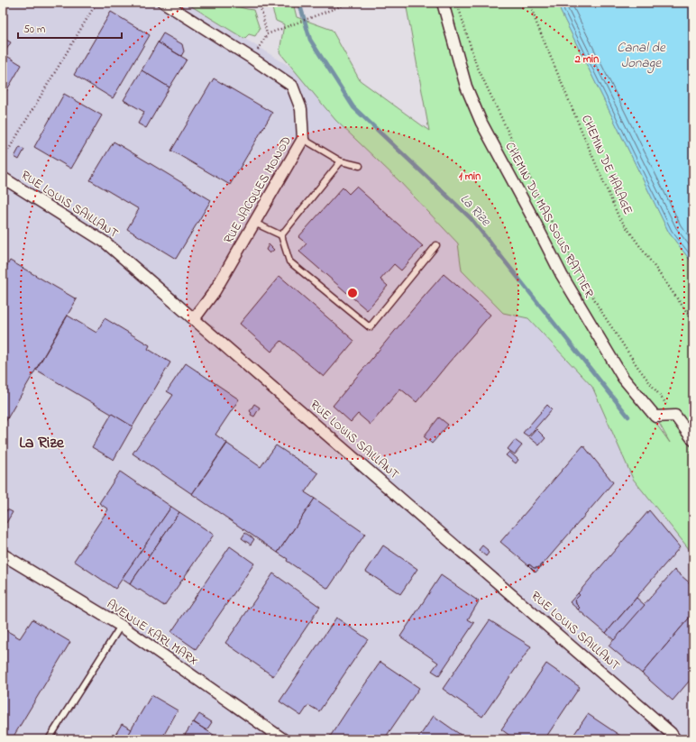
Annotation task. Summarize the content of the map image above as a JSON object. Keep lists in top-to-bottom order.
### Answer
{
  "streets": {
    "street": [
      "RUE JACQUES MONOD",
      "RUE LOUIS SAILLANT",
      "CHEMIN DU MAS SOUS RATTIER",
      "AVENUE KARL MARX"
    ],
    "path": ["CHEMIN DE HALAGE"]
  },
  "crossings": [
    ["RUE JACQUES MONOD", "RUE LOUIS SAILLANT"]
  ],
  "districts": ["La Rize"],
  "water": ["Canal de Jonage", "La Rize"],
  "scale_bar": "50 m",
  "rings": ["2 min", "1 min"]
}
